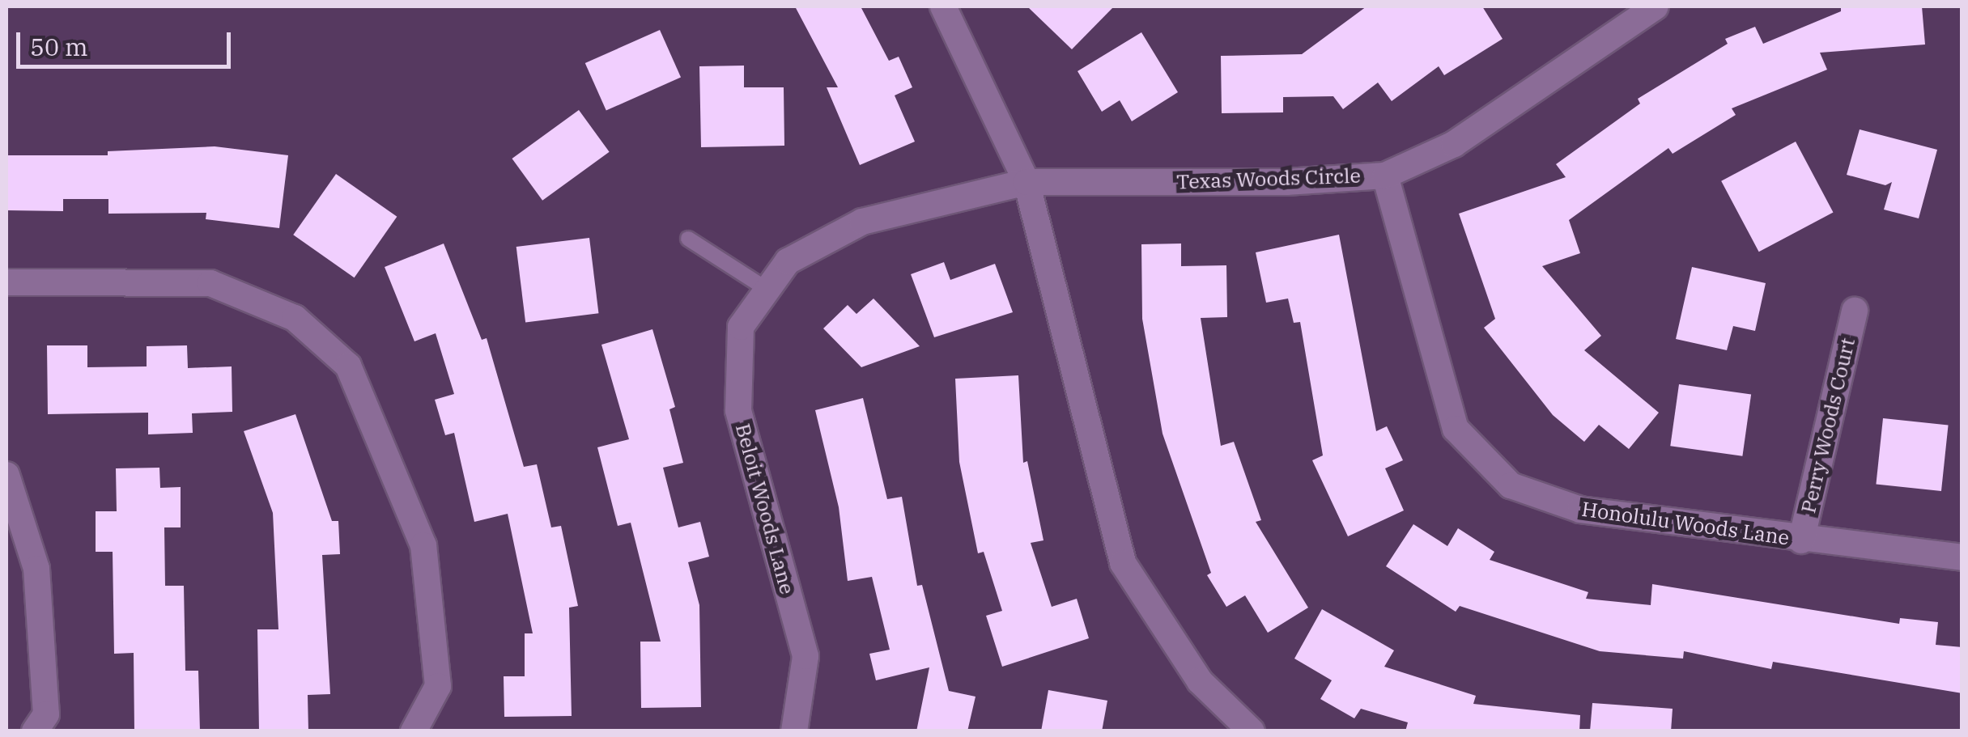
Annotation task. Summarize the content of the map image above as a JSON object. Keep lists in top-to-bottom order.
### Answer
{
  "streets": {
    "street": [
      "Texas Woods Circle",
      "Perry Woods Court",
      "Beloit Woods Lane",
      "Honolulu Woods Lane"
    ]
  },
  "crossings": [
    ["Texas Woods Circle", "Beloit Woods Lane"],
    ["Texas Woods Circle", "Honolulu Woods Lane"],
    ["Perry Woods Court", "Honolulu Woods Lane"]
  ],
  "scale_bar": "50 m"
}
